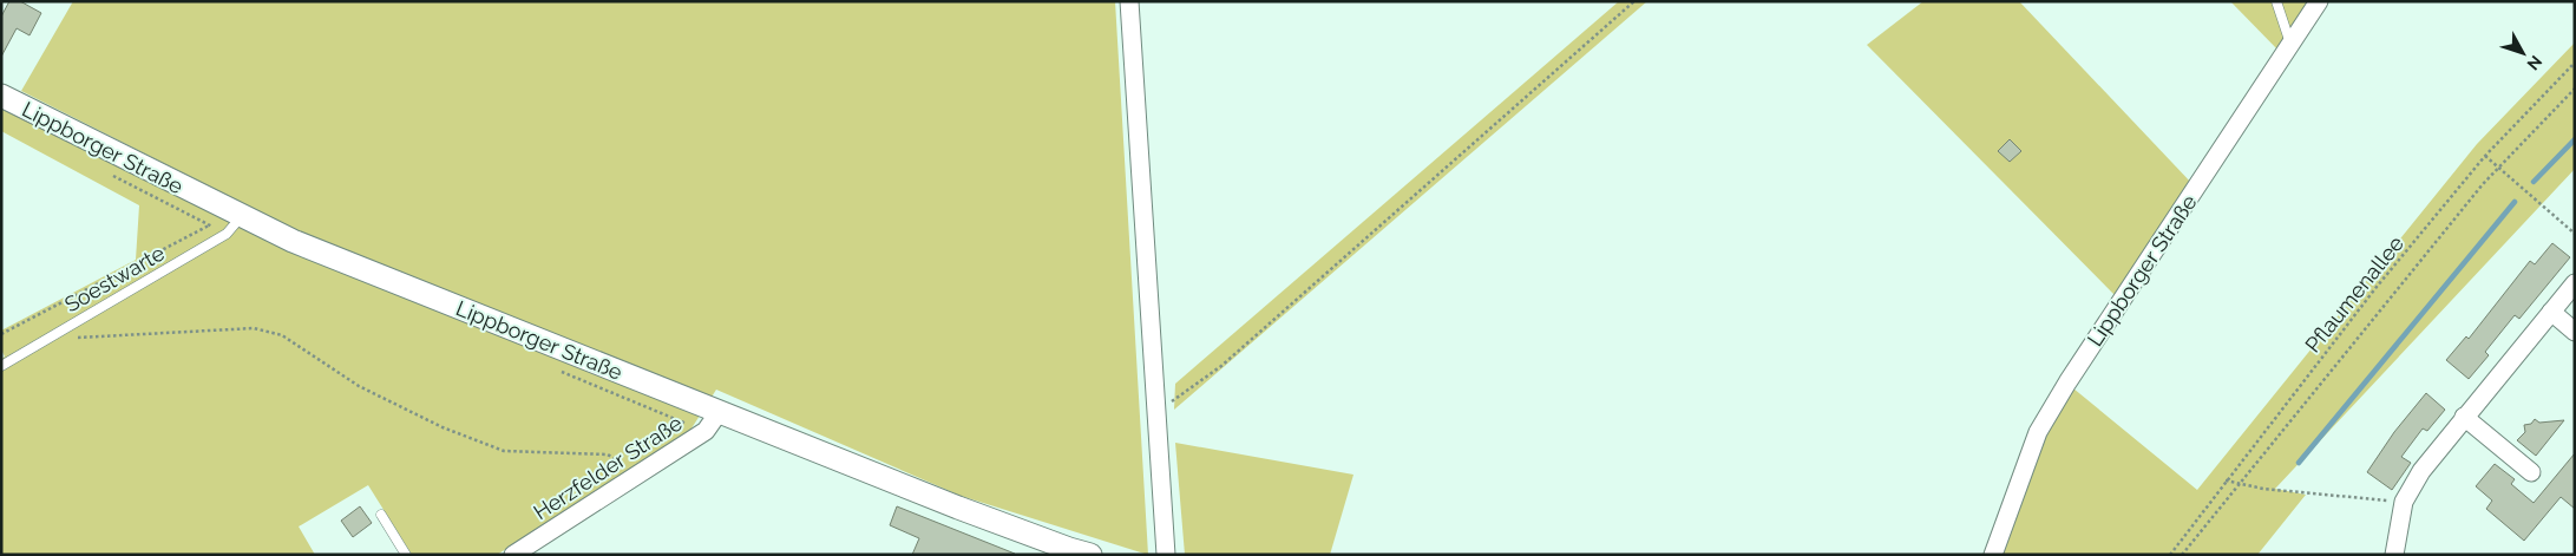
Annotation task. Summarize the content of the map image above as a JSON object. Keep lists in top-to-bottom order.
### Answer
{
  "streets": {
    "street": ["Lippborger Straße", "Herzfelder Straße"],
    "lane": ["Soestwarte"],
    "path": ["Pflaumenallee"]
  },
  "crossings": [
    ["Lippborger Straße", "Soestwarte"],
    ["Lippborger Straße", "Herzfelder Straße"]
  ],
  "north": "bottom right"
}
